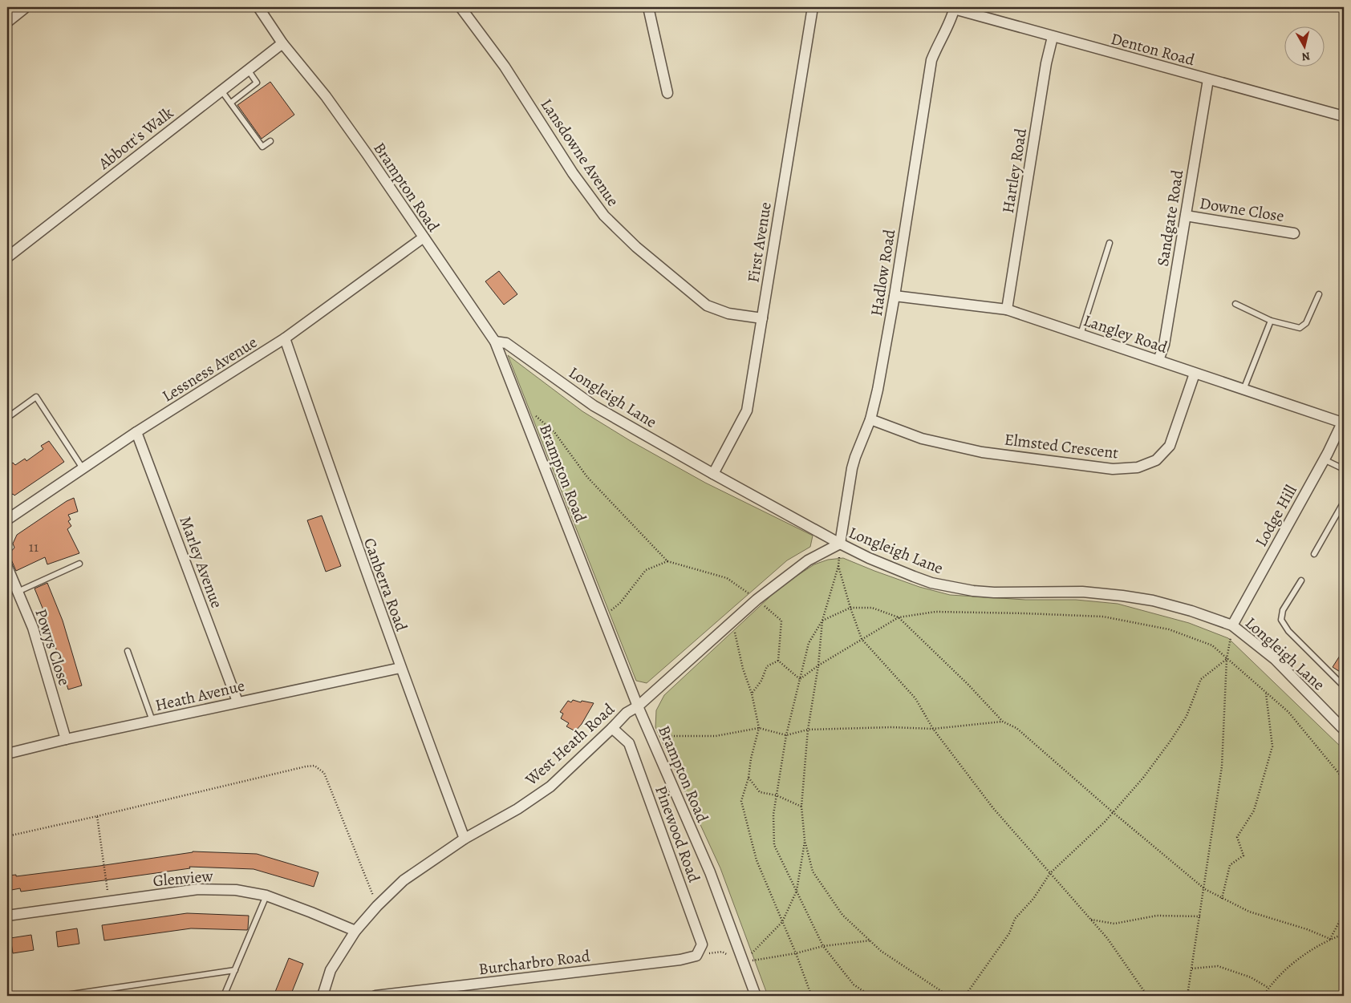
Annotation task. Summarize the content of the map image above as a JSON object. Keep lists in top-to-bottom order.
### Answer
{
  "streets": {
    "street": [
      "Denton Road",
      "Abbott's Walk",
      "Lansdowne Avenue",
      "Hartley Road",
      "Brampton Road",
      "Downe Close",
      "Sandgate Road",
      "First Avenue",
      "Hadlow Road",
      "Langley Road",
      "Lessness Avenue",
      "Longleigh Lane",
      "Elmsted Crescent",
      "Lodge Hill",
      "Marley Avenue",
      "Canberra Road",
      "Powys Close",
      "Heath Avenue",
      "West Heath Road",
      "Pinewood Road",
      "Glenview",
      "Burcharbro Road"
    ]
  },
  "crossings": [
    ["Denton Road", "Hartley Road"],
    ["Denton Road", "Sandgate Road"],
    ["Denton Road", "Hadlow Road"],
    ["Abbott's Walk", "Brampton Road"],
    ["Lansdowne Avenue", "First Avenue"],
    ["Hartley Road", "Langley Road"],
    ["Brampton Road", "Lessness Avenue"],
    ["Brampton Road", "Longleigh Lane"],
    ["Brampton Road", "West Heath Road"],
    ["Downe Close", "Sandgate Road"],
    ["Sandgate Road", "Langley Road"],
    ["First Avenue", "Longleigh Lane"],
    ["Hadlow Road", "Langley Road"],
    ["Hadlow Road", "Longleigh Lane"],
    ["Hadlow Road", "Elmsted Crescent"],
    ["Hadlow Road", "West Heath Road"],
    ["Langley Road", "Elmsted Crescent"],
    ["Langley Road", "Lodge Hill"],
    ["Lessness Avenue", "Marley Avenue"],
    ["Lessness Avenue", "Canberra Road"],
    ["Longleigh Lane", "Lodge Hill"],
    ["Longleigh Lane", "West Heath Road"],
    ["Marley Avenue", "Heath Avenue"],
    ["Canberra Road", "Heath Avenue"],
    ["Canberra Road", "West Heath Road"],
    ["Powys Close", "Heath Avenue"],
    ["West Heath Road", "Pinewood Road"],
    ["West Heath Road", "Glenview"],
    ["Pinewood Road", "Burcharbro Road"]
  ],
  "house_numbers": ["11"],
  "north": "bottom"
}
